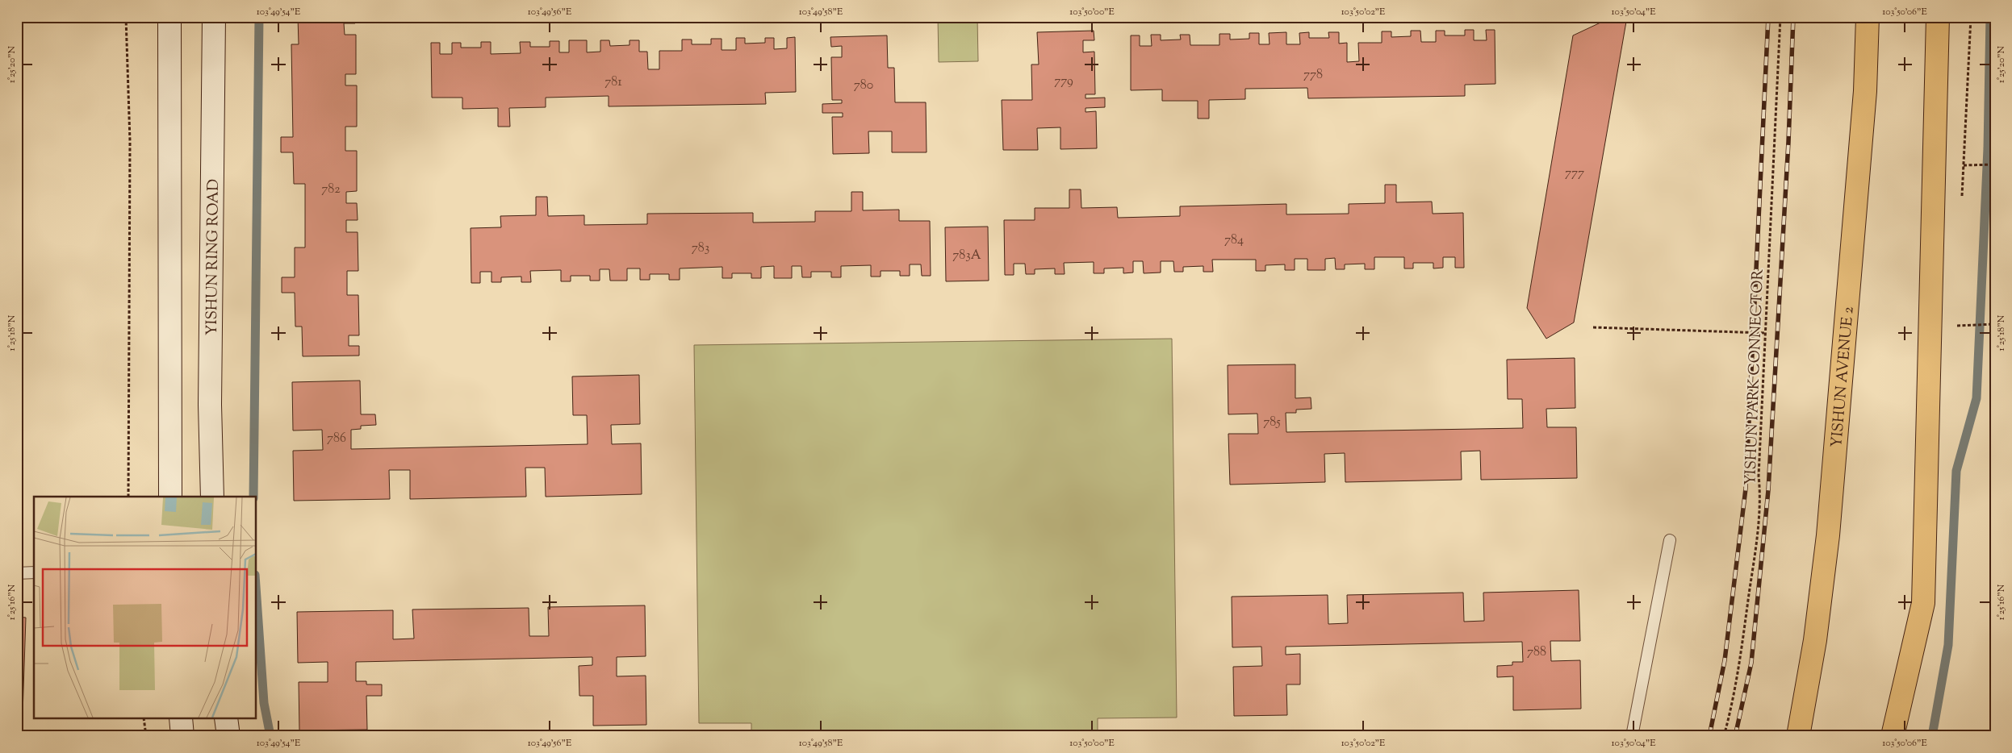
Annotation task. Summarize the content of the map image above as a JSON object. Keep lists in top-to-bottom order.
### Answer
{
  "streets": {
    "main road": ["YISHUN RING ROAD", "YISHUN AVENUE 2"],
    "path": ["YISHUN PARK CONNECTOR"]
  },
  "house_numbers": [
    "778",
    "779",
    "781",
    "780",
    "777",
    "782",
    "784",
    "783",
    "783A",
    "785",
    "786",
    "788"
  ],
  "coordinates": [
    "103°49'54\"E",
    "103°49'56\"E",
    "103°49'58\"E",
    "103°50'00\"E",
    "103°50'02\"E",
    "103°50'04\"E",
    "103°50'06\"E",
    "1°25'20\"N",
    "1°25'18\"N",
    "1°25'16\"N"
  ]
}
